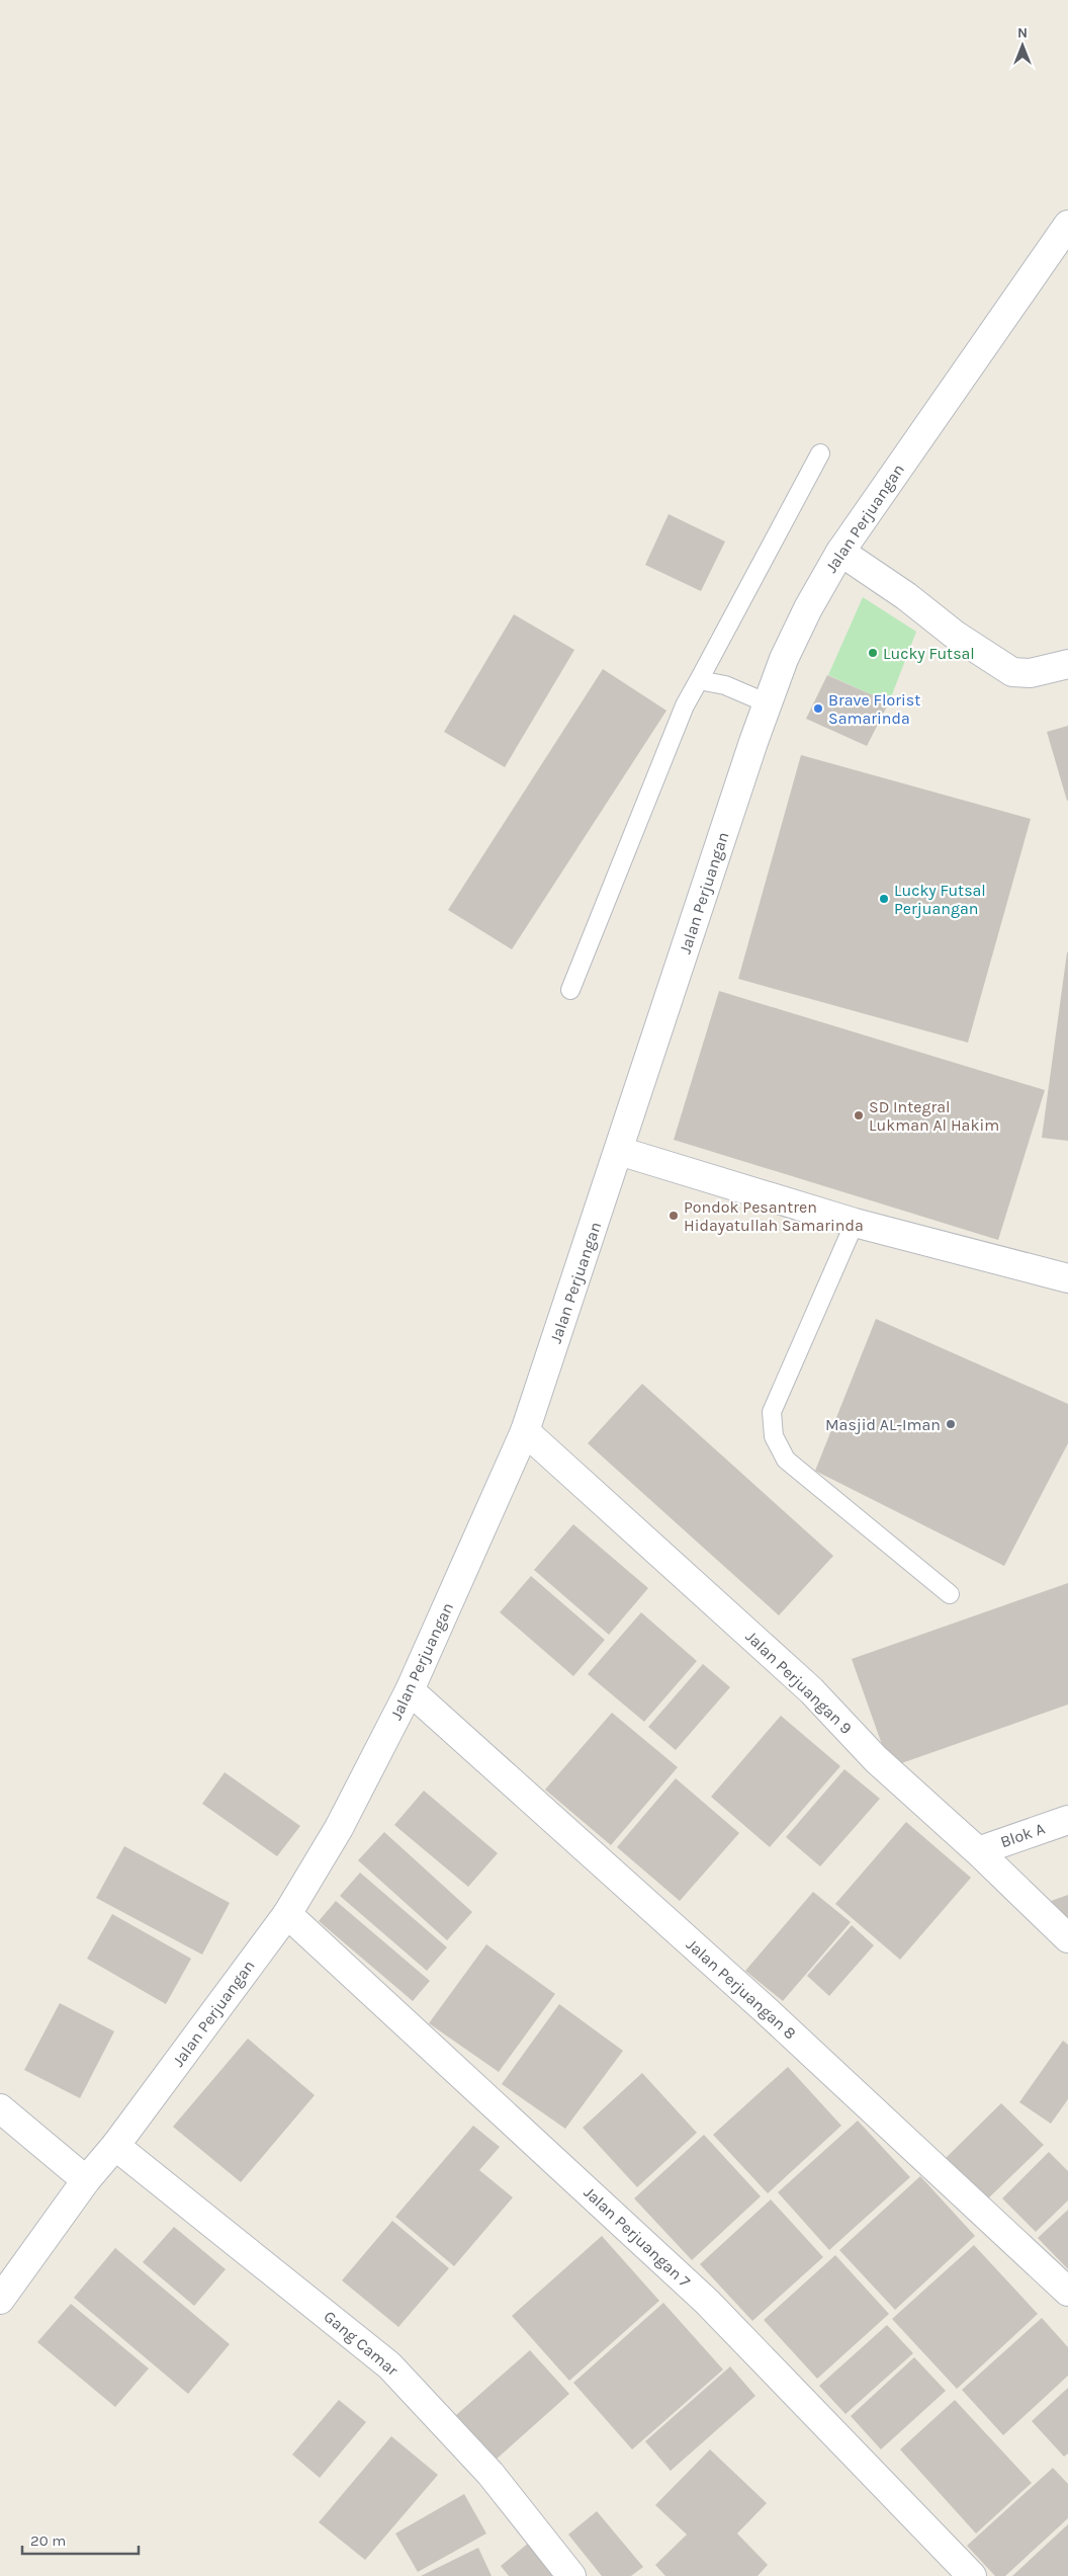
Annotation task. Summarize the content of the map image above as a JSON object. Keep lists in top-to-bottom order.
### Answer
{
  "streets": {
    "street": [
      "Jalan Perjuangan",
      "Jalan Perjuangan 9",
      "Blok A",
      "Jalan Perjuangan 8",
      "Jalan Perjuangan 7",
      "Gang Camar"
    ]
  },
  "crossings": [
    ["Jalan Perjuangan", "Jalan Perjuangan 9"],
    ["Jalan Perjuangan", "Jalan Perjuangan 8"],
    ["Jalan Perjuangan", "Jalan Perjuangan 7"],
    ["Jalan Perjuangan", "Gang Camar"],
    ["Jalan Perjuangan 9", "Blok A"]
  ],
  "places": [
    "Lucky Futsal",
    "Brave Florist Samarinda",
    "Lucky Futsal Perjuangan",
    "SD Integral Lukman Al Hakim",
    "Pondok Pesantren Hidayatullah Samarinda",
    "Masjid AL-Iman"
  ],
  "scale_bar": "20 m",
  "north": "top"
}
